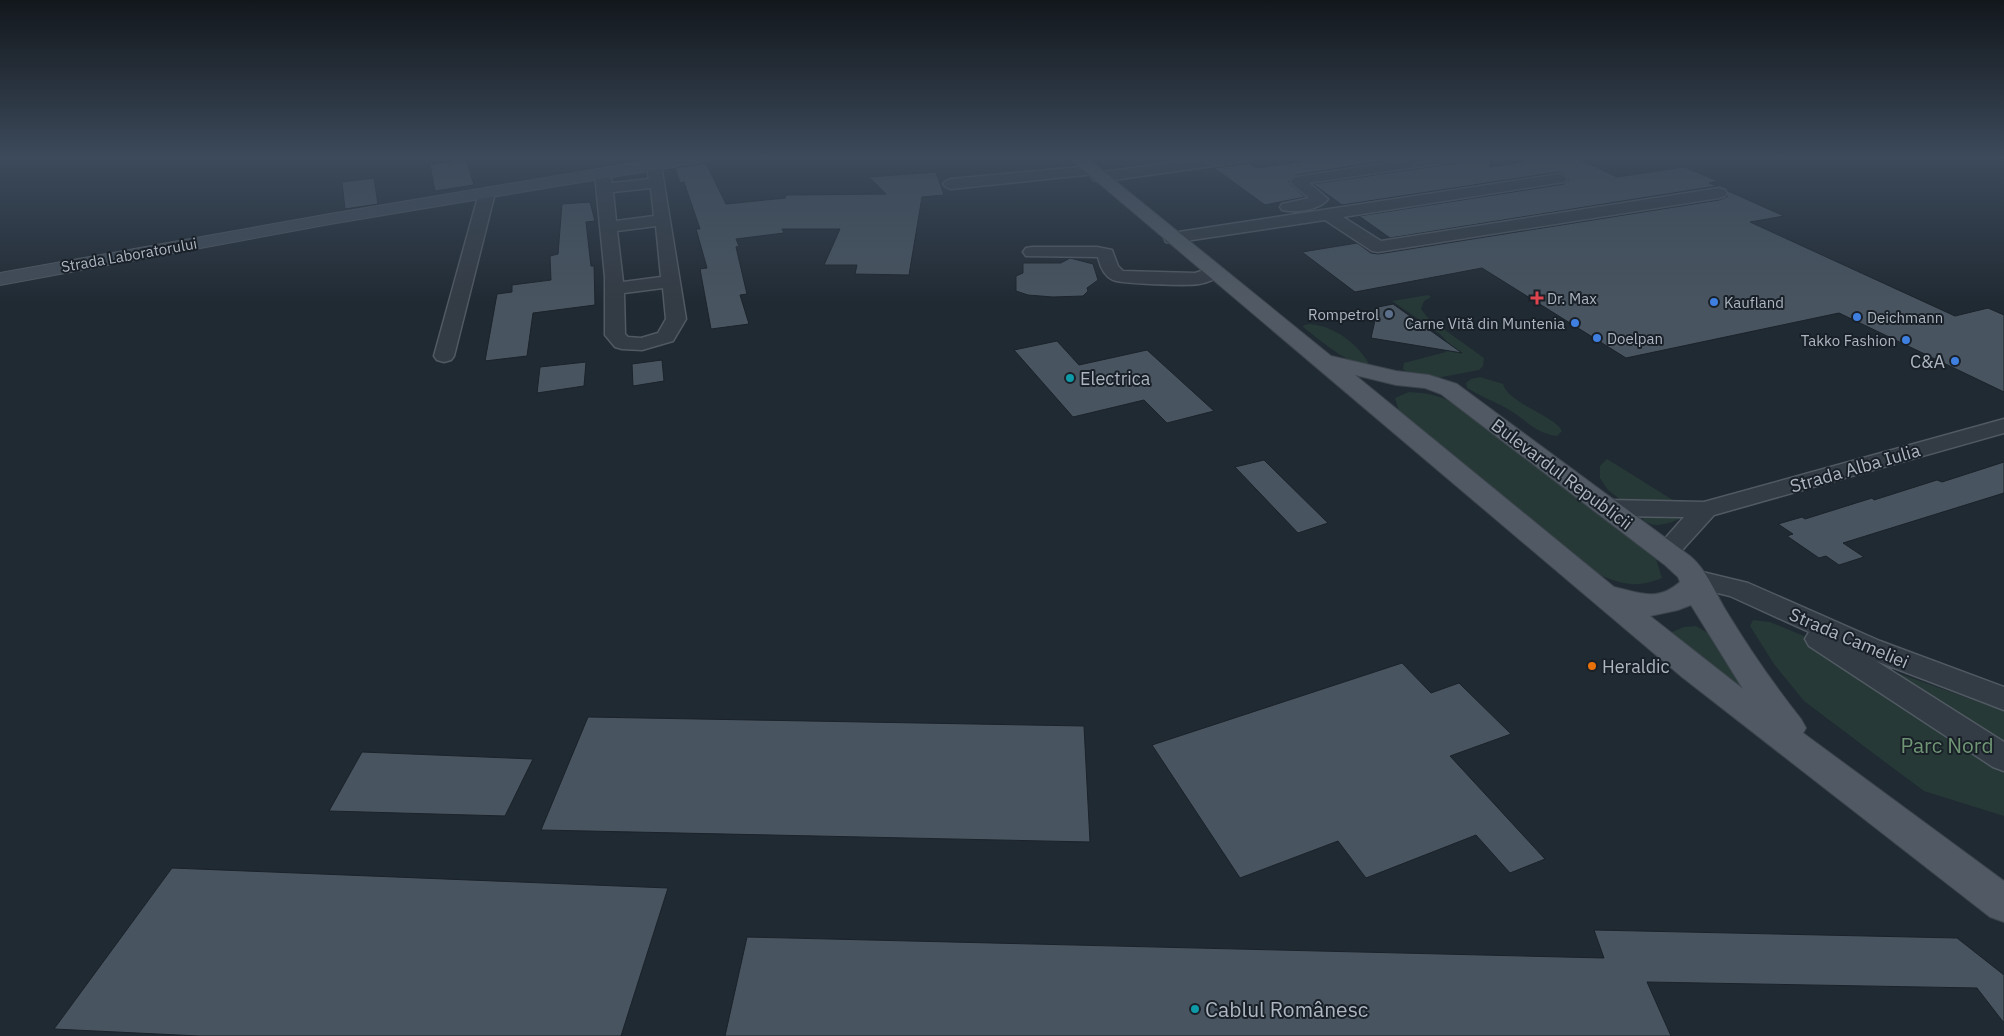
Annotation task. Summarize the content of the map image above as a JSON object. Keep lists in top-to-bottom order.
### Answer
{
  "streets": {
    "main road": ["Bulevardul Republicii"],
    "street": ["Strada Laboratorului", "Strada Alba Iulia", "Strada Cameliei"]
  },
  "crossings": [
    ["Strada Alba Iulia", "Bulevardul Republicii"],
    ["Bulevardul Republicii", "Strada Cameliei"]
  ],
  "parks": ["Parc Nord"],
  "places": {
    "health": ["Dr. Max"],
    "other": [
      "Kaufland",
      "Rompetrol",
      "Deichmann",
      "Carne Vită din Muntenia",
      "Doelpan",
      "Takko Fashion",
      "C&A",
      "Electrica",
      "Heraldic",
      "Cablul Românesc"
    ]
  }
}
